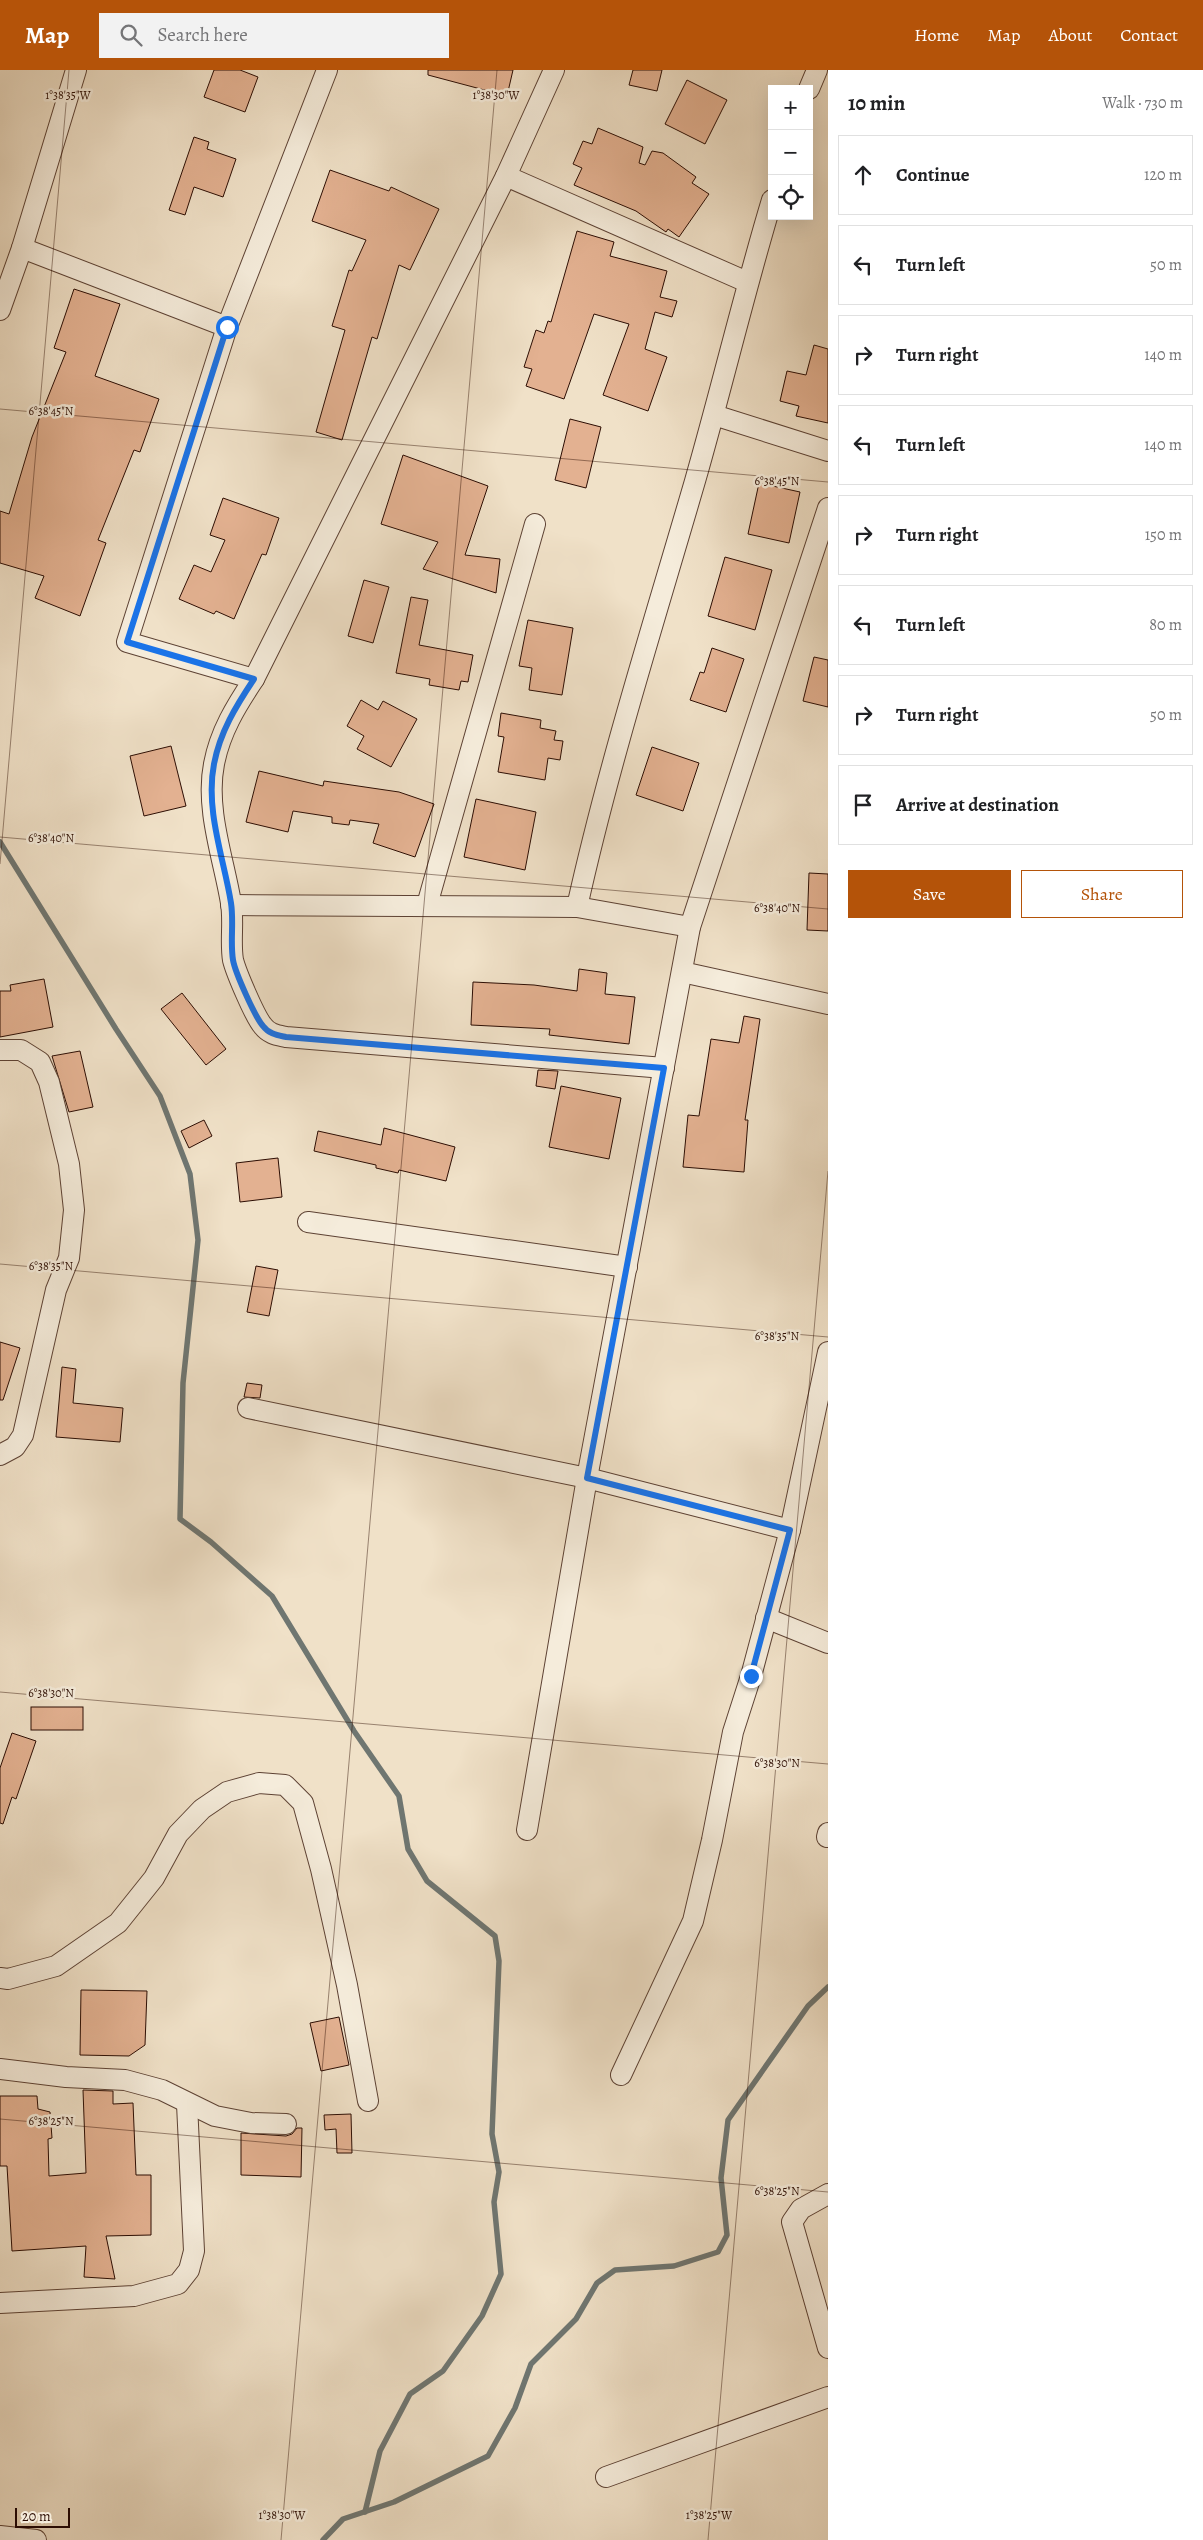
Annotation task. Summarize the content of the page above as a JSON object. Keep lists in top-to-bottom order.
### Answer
{
  "scale_bar": "20 m",
  "page": {
    "header": "Map",
    "search": "Search here",
    "nav": [
      "Home",
      "Map",
      "About",
      "Contact"
    ],
    "heading": ["10 min", "Walk · 730 m"],
    "map_buttons": ["+", "−"],
    "list": [
      ["Continue", "120 m"],
      ["Turn left", "50 m"],
      ["Turn right", "140 m"],
      ["Turn left", "140 m"],
      ["Turn right", "150 m"],
      ["Turn left", "80 m"],
      ["Turn right", "50 m"],
      "Arrive at destination"
    ],
    "buttons": ["Save", "Share"],
    "scale": "20 m"
  },
  "coordinates": [
    "1°38'30\"W",
    "1°38'35\"W",
    "6°38'45\"N",
    "6°38'40\"N",
    "6°38'35\"N",
    "6°38'30\"N",
    "6°38'25\"N",
    "1°38'25\"W"
  ]
}
